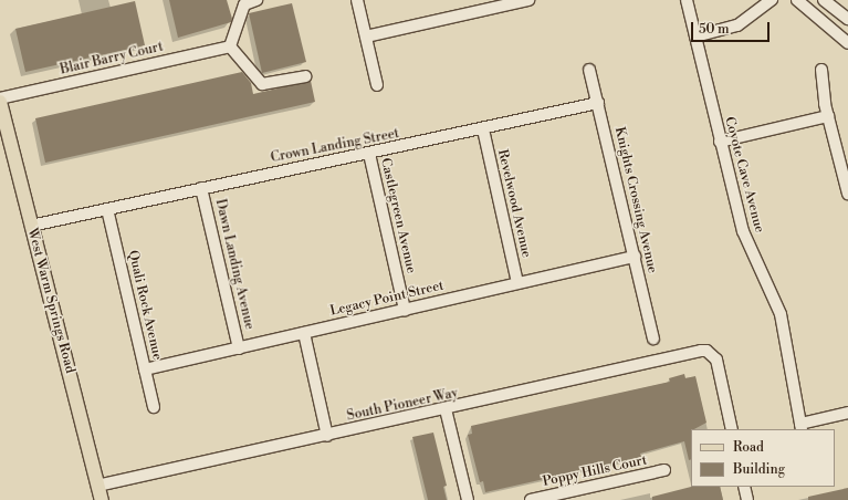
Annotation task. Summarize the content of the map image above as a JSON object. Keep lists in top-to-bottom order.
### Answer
{
  "streets": {
    "main road": ["West Warm Springs Road"],
    "street": [
      "Blair Barry Court",
      "Crown Landing Street",
      "Coyote Cave Avenue",
      "Knights Crossing Avenue",
      "Revelwood Avenue",
      "Castlegreen Avenue",
      "Dawn Landing Avenue",
      "Legacy Point Street",
      "Quali Rock Avenue",
      "South Pioneer Way",
      "Poppy Hills Court"
    ]
  },
  "crossings": [
    ["Crown Landing Street", "Knights Crossing Avenue"],
    ["Crown Landing Street", "Revelwood Avenue"],
    ["Crown Landing Street", "Castlegreen Avenue"],
    ["Crown Landing Street", "Dawn Landing Avenue"],
    ["Crown Landing Street", "West Warm Springs Road"],
    ["Crown Landing Street", "Quali Rock Avenue"],
    ["Knights Crossing Avenue", "Legacy Point Street"],
    ["Revelwood Avenue", "Legacy Point Street"],
    ["Castlegreen Avenue", "Legacy Point Street"],
    ["Dawn Landing Avenue", "Legacy Point Street"],
    ["Legacy Point Street", "Quali Rock Avenue"],
    ["West Warm Springs Road", "South Pioneer Way"]
  ],
  "legend": ["Road", "Building"],
  "scale_bar": "50 m"
}
